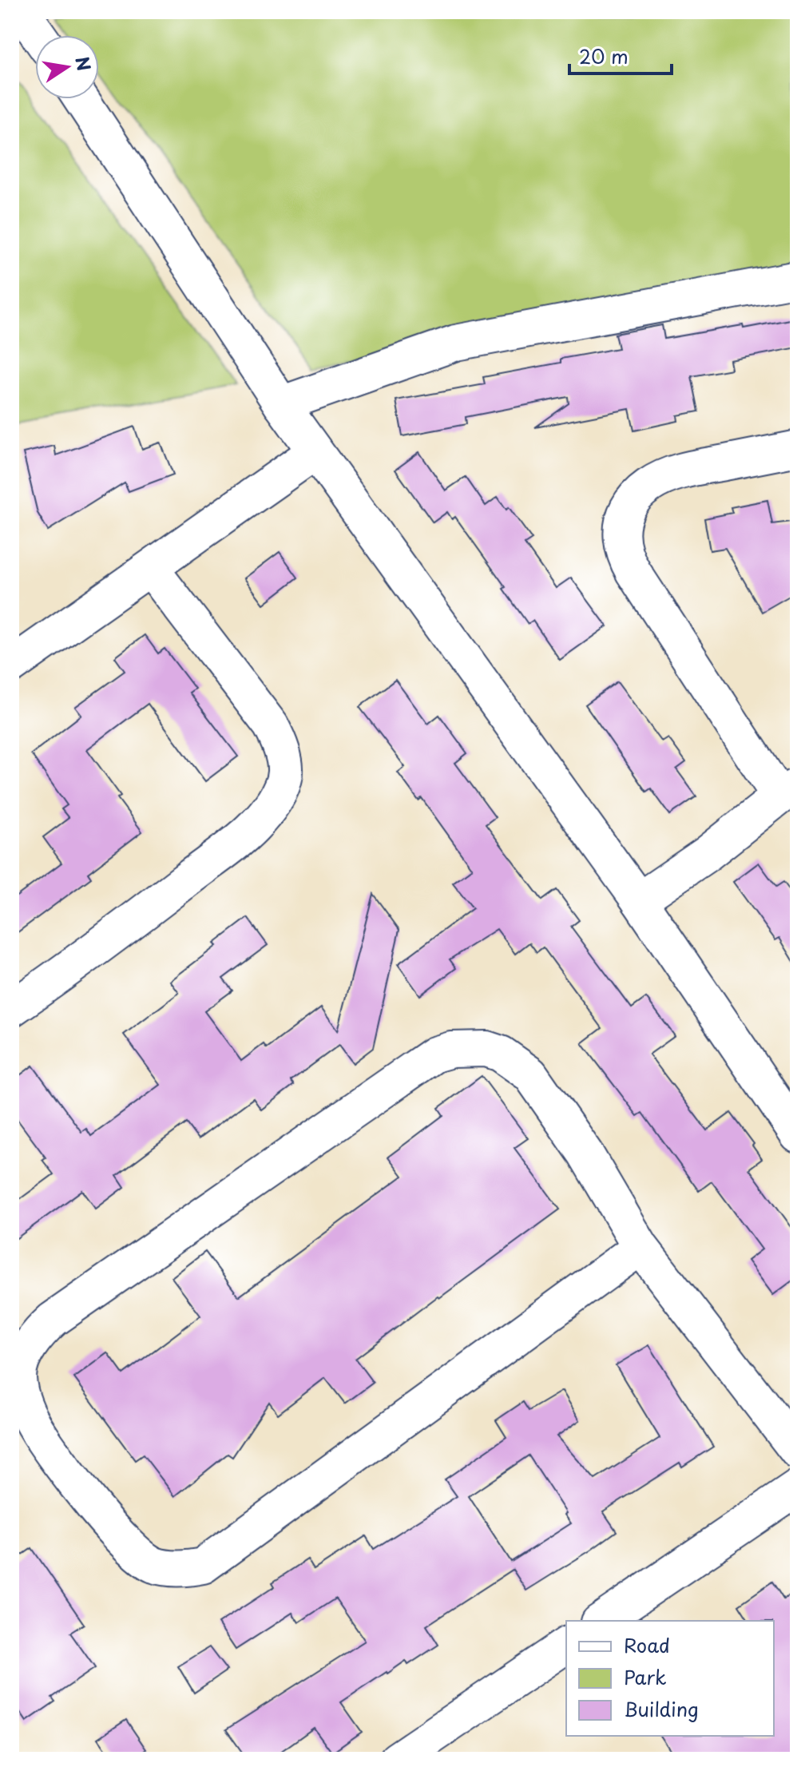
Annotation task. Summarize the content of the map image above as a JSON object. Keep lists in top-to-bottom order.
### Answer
{
  "legend": ["Road", "Park", "Building"],
  "scale_bar": "20 m",
  "north": "right"
}
